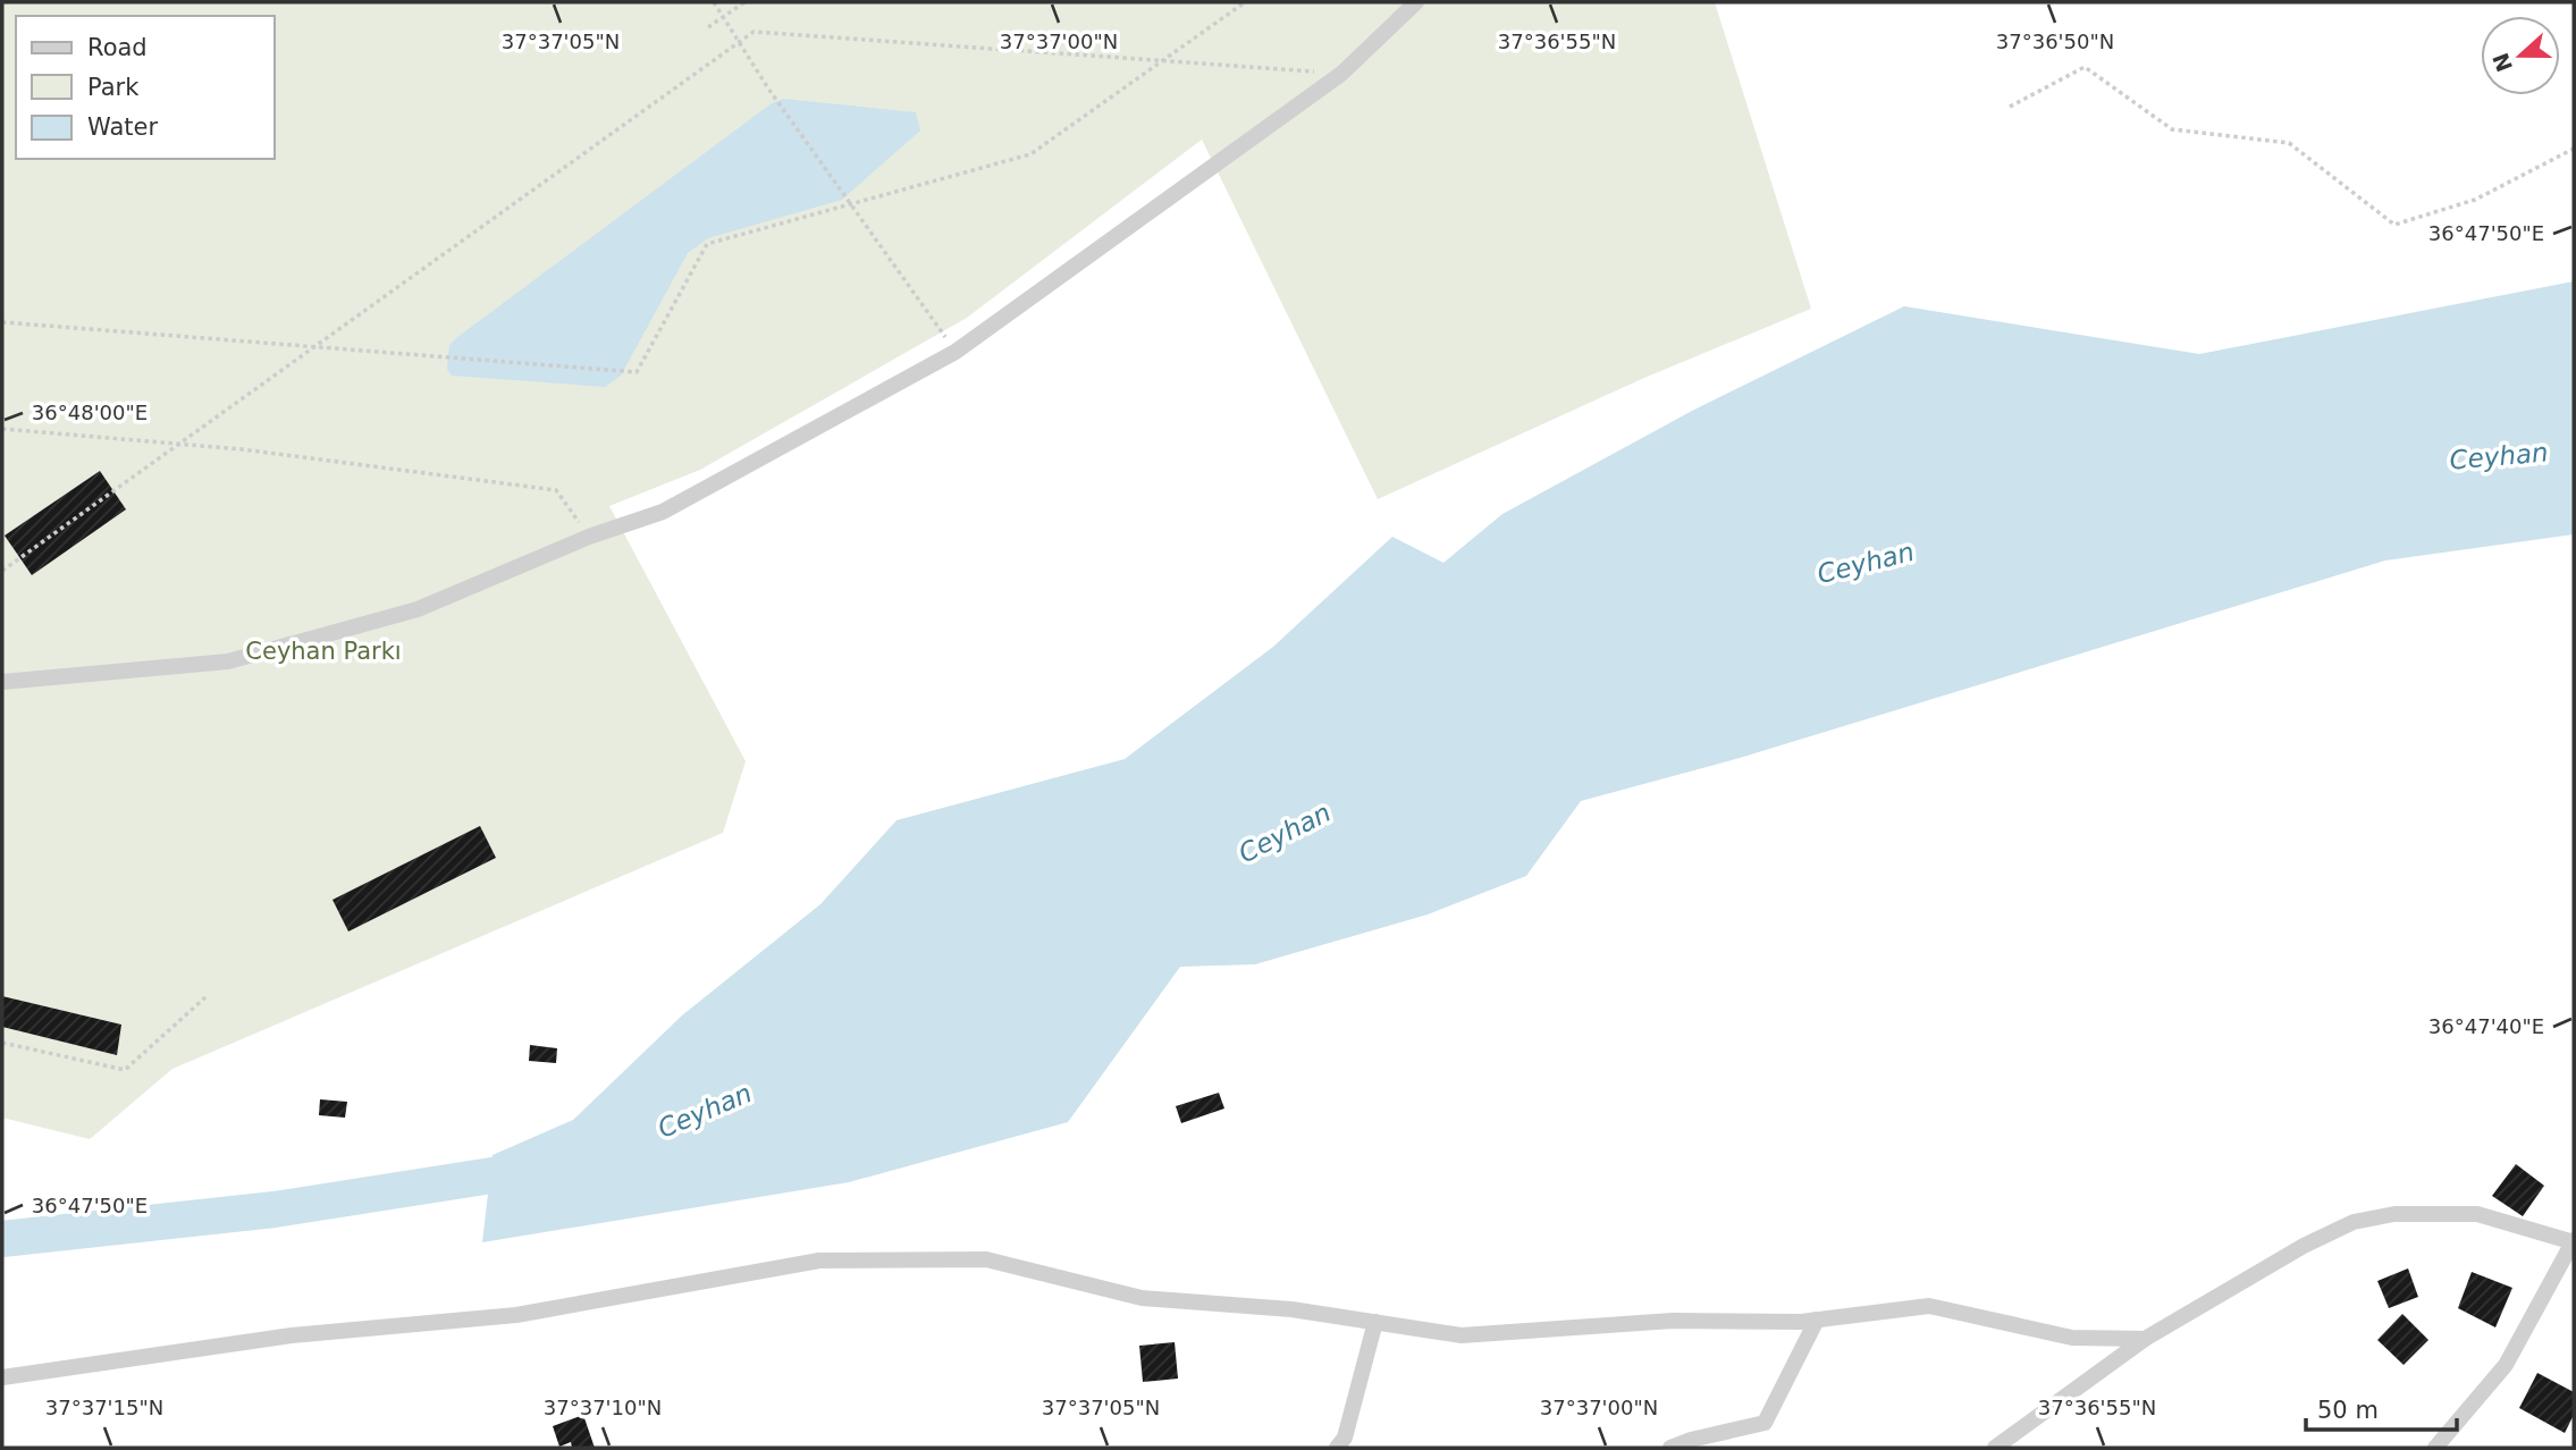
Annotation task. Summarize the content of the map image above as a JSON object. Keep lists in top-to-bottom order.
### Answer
{
  "water": ["Ceyhan"],
  "parks": ["Ceyhan Parkı"],
  "legend": ["Road", "Park", "Water"],
  "scale_bar": "50 m",
  "north": "left",
  "coordinates": [
    "37°37'05\"N",
    "37°37'00\"N",
    "37°36'55\"N",
    "37°36'50\"N",
    "36°47'50\"E",
    "36°48'00\"E",
    "36°47'40\"E",
    "37°37'15\"N",
    "37°37'10\"N"
  ]
}
